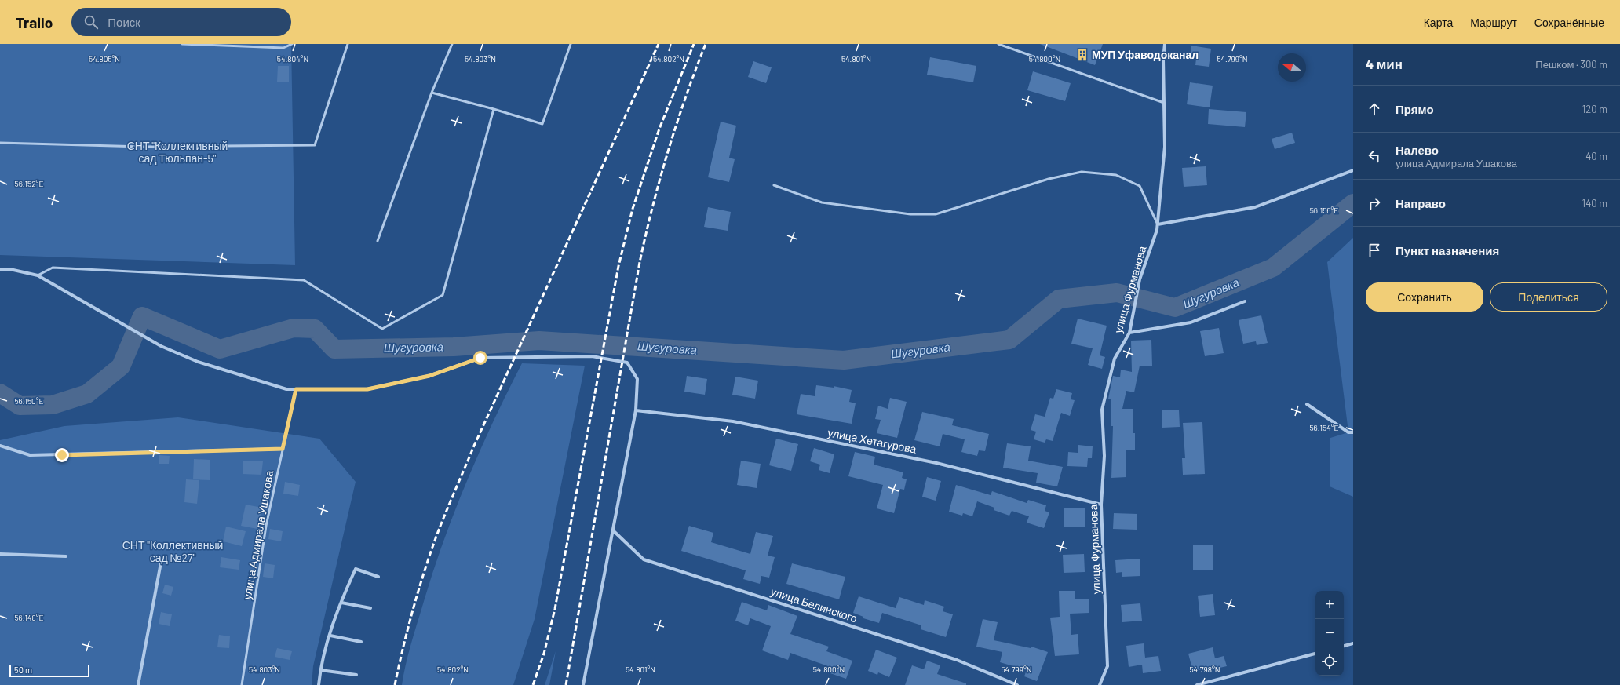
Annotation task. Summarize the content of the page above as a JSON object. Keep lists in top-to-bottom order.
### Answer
{
  "streets": {
    "street": ["улица Фурманова", "улица Хетагурова", "улица Белинского"],
    "lane": ["улица Адмирала Ушакова"]
  },
  "crossings": [
    ["улица Фурманова", "улица Хетагурова"]
  ],
  "water": ["Шугуровка"],
  "parks": ["СНТ \"Коллективный сад Тюльпан-5\"", "СНТ \"Коллективный сад №27\""],
  "places": {
    "building": ["МУП Уфаводоканал"]
  },
  "scale_bar": "50 m",
  "north": "left",
  "page": {
    "header": "Trailo",
    "search": "Поиск",
    "nav": ["Карта", "Маршрут", "Сохранённые"],
    "heading": ["4 мин", "Пешком · 300 m"],
    "list": [
      ["Прямо", "120 m"],
      ["Налево", "улица Адмирала Ушакова", "40 m"],
      ["Направо", "140 m"],
      "Пункт назначения"
    ],
    "buttons": ["Сохранить", "Поделиться"],
    "map_buttons": ["+", "−"],
    "scale": "50 m"
  },
  "coordinates": [
    "54.805°N",
    "54.804°N",
    "54.803°N",
    "54.802°N",
    "54.801°N",
    "54.800°N",
    "54.799°N",
    "56.152°E",
    "56.156°E",
    "56.150°E",
    "56.154°E",
    "56.148°E",
    "54.798°N"
  ]
}
